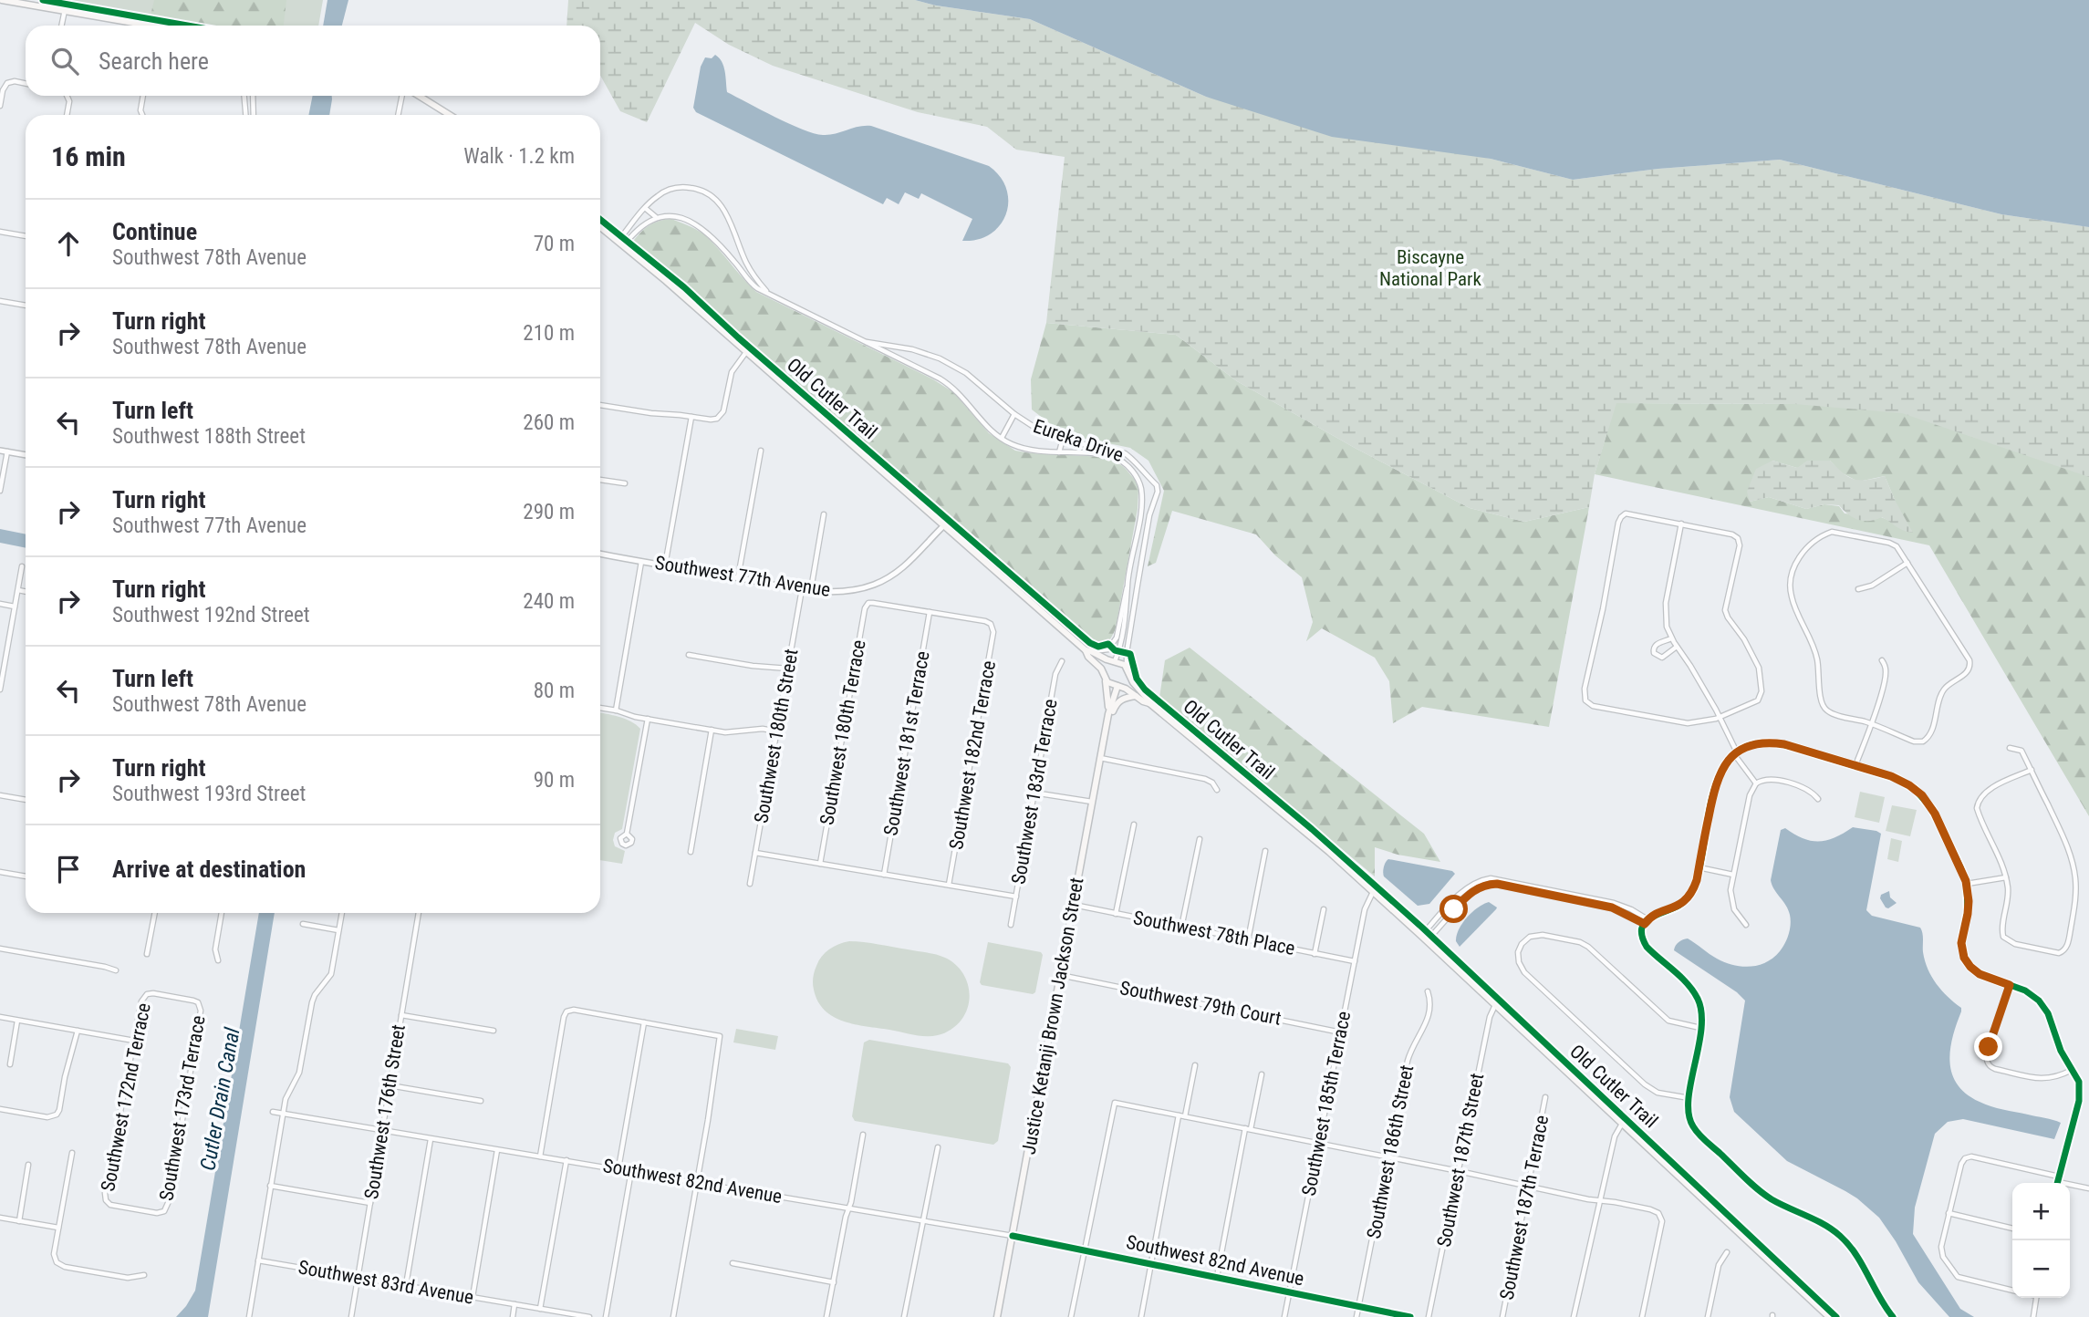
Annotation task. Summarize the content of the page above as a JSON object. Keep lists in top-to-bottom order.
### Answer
{
  "streets": {
    "main road": ["Justice Ketanji Brown Jackson Street"],
    "street": [
      "Eureka Drive",
      "Southwest 77th Avenue",
      "Southwest 180th Terrace",
      "Southwest 180th Street",
      "Southwest 181st Terrace",
      "Southwest 182nd Terrace",
      "Southwest 183rd Terrace",
      "Southwest 78th Place",
      "Southwest 79th Court",
      "Southwest 172nd Terrace",
      "Southwest 185th Terrace",
      "Southwest 173rd Terrace",
      "Southwest 176th Street",
      "Southwest 186th Street",
      "Southwest 187th Street",
      "Southwest 82nd Avenue",
      "Southwest 187th Terrace",
      "Southwest 83rd Avenue"
    ],
    "cycle path": ["Old Cutler Trail"]
  },
  "crossings": [
    ["Eureka Drive", "Justice Ketanji Brown Jackson Street"],
    ["Southwest 77th Avenue", "Southwest 180th Street"],
    ["Southwest 180th Terrace", "Southwest 181st Terrace"],
    ["Southwest 180th Terrace", "Southwest 182nd Terrace"],
    ["Southwest 181st Terrace", "Southwest 182nd Terrace"],
    ["Southwest 78th Place", "Justice Ketanji Brown Jackson Street"],
    ["Southwest 78th Place", "Southwest 185th Terrace"],
    ["Southwest 79th Court", "Justice Ketanji Brown Jackson Street"],
    ["Southwest 79th Court", "Southwest 185th Terrace"],
    ["Justice Ketanji Brown Jackson Street", "Southwest 82nd Avenue"],
    ["Southwest 172nd Terrace", "Southwest 173rd Terrace"],
    ["Southwest 185th Terrace", "Southwest 82nd Avenue"],
    ["Southwest 176th Street", "Southwest 82nd Avenue"],
    ["Southwest 176th Street", "Southwest 83rd Avenue"],
    ["Southwest 186th Street", "Southwest 82nd Avenue"]
  ],
  "water": ["Cutler Drain Canal"],
  "parks": ["Biscayne National Park"],
  "page": {
    "search": "Search here",
    "heading": ["16 min", "Walk · 1.2 km"],
    "list": [
      ["Continue", "Southwest 78th Avenue", "70 m"],
      ["Turn right", "Southwest 78th Avenue", "210 m"],
      ["Turn left", "Southwest 188th Street", "260 m"],
      ["Turn right", "Southwest 77th Avenue", "290 m"],
      ["Turn right", "Southwest 192nd Street", "240 m"],
      ["Turn left", "Southwest 78th Avenue", "80 m"],
      ["Turn right", "Southwest 193rd Street", "90 m"],
      "Arrive at destination"
    ],
    "map_buttons": ["+", "−"]
  }
}
